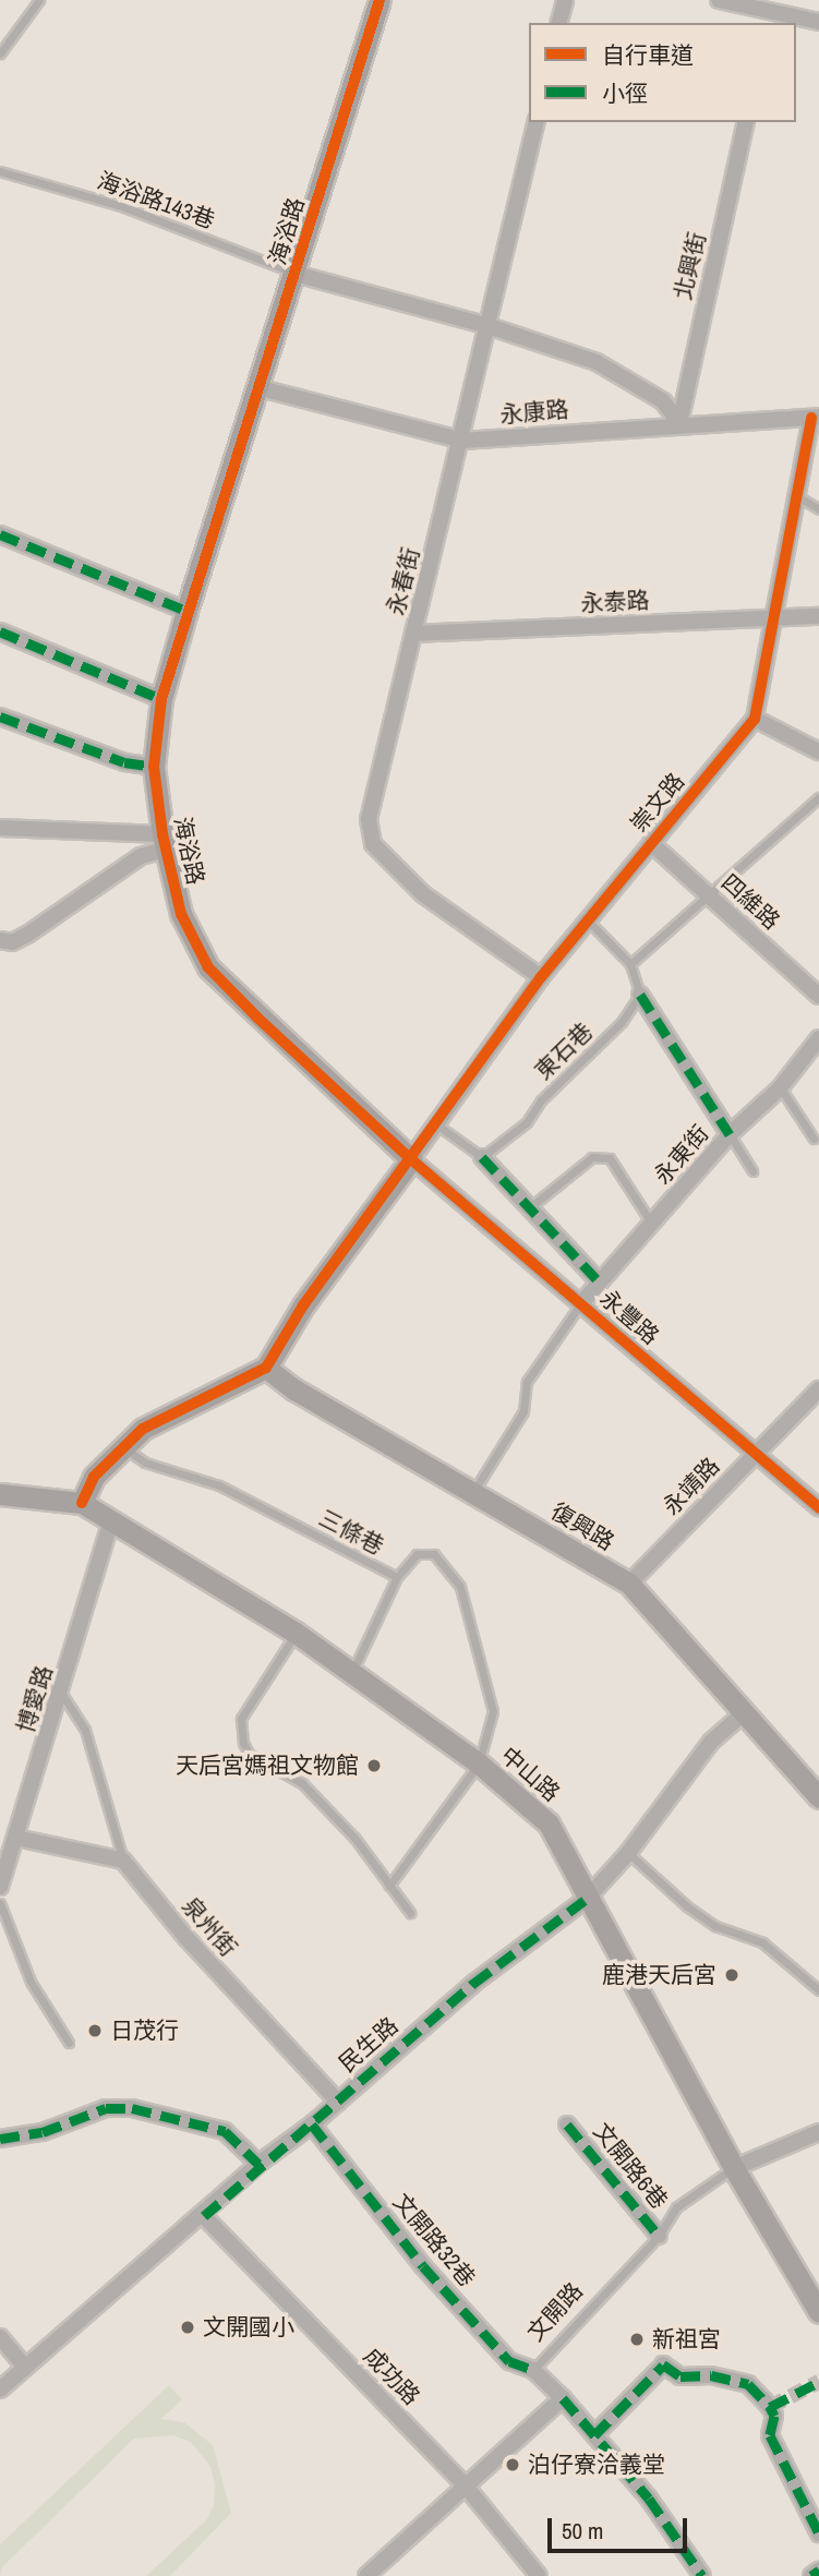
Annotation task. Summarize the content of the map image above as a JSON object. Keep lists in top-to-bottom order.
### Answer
{
  "streets": {
    "street": [
      "海浴路",
      "北興街",
      "永康路",
      "永春街",
      "永泰路",
      "崇文路",
      "四維路",
      "永東街",
      "永豐路",
      "永靖路",
      "復興路",
      "博愛路",
      "中山路",
      "泉州街",
      "民生路",
      "文開路6巷",
      "文開路32巷",
      "文開路",
      "成功路"
    ],
    "lane": ["海浴路143巷", "東石巷", "三條巷"]
  },
  "crossings": [
    ["海浴路143巷", "海浴路"],
    ["海浴路", "永康路"],
    ["海浴路", "崇文路"],
    ["海浴路", "永豐路"],
    ["北興街", "永康路"],
    ["永康路", "永春街"],
    ["永康路", "崇文路"],
    ["永春街", "永泰路"],
    ["永春街", "崇文路"],
    ["永泰路", "崇文路"],
    ["崇文路", "四維路"],
    ["崇文路", "永豐路"],
    ["永東街", "永豐路"],
    ["永豐路", "永靖路"],
    ["永靖路", "復興路"],
    ["復興路", "民生路"],
    ["三條巷", "中山路"],
    ["博愛路", "中山路"],
    ["中山路", "民生路"],
    ["中山路", "文開路"],
    ["泉州街", "民生路"],
    ["民生路", "文開路32巷"],
    ["民生路", "成功路"],
    ["文開路6巷", "文開路"],
    ["文開路32巷", "文開路"]
  ],
  "places": [
    "天后宮媽祖文物館",
    "鹿港天后宮",
    "日茂行",
    "文開國小",
    "新祖宮",
    "泊仔寮洽義堂"
  ],
  "legend": ["自行車道", "小徑"],
  "scale_bar": "50 m"
}
